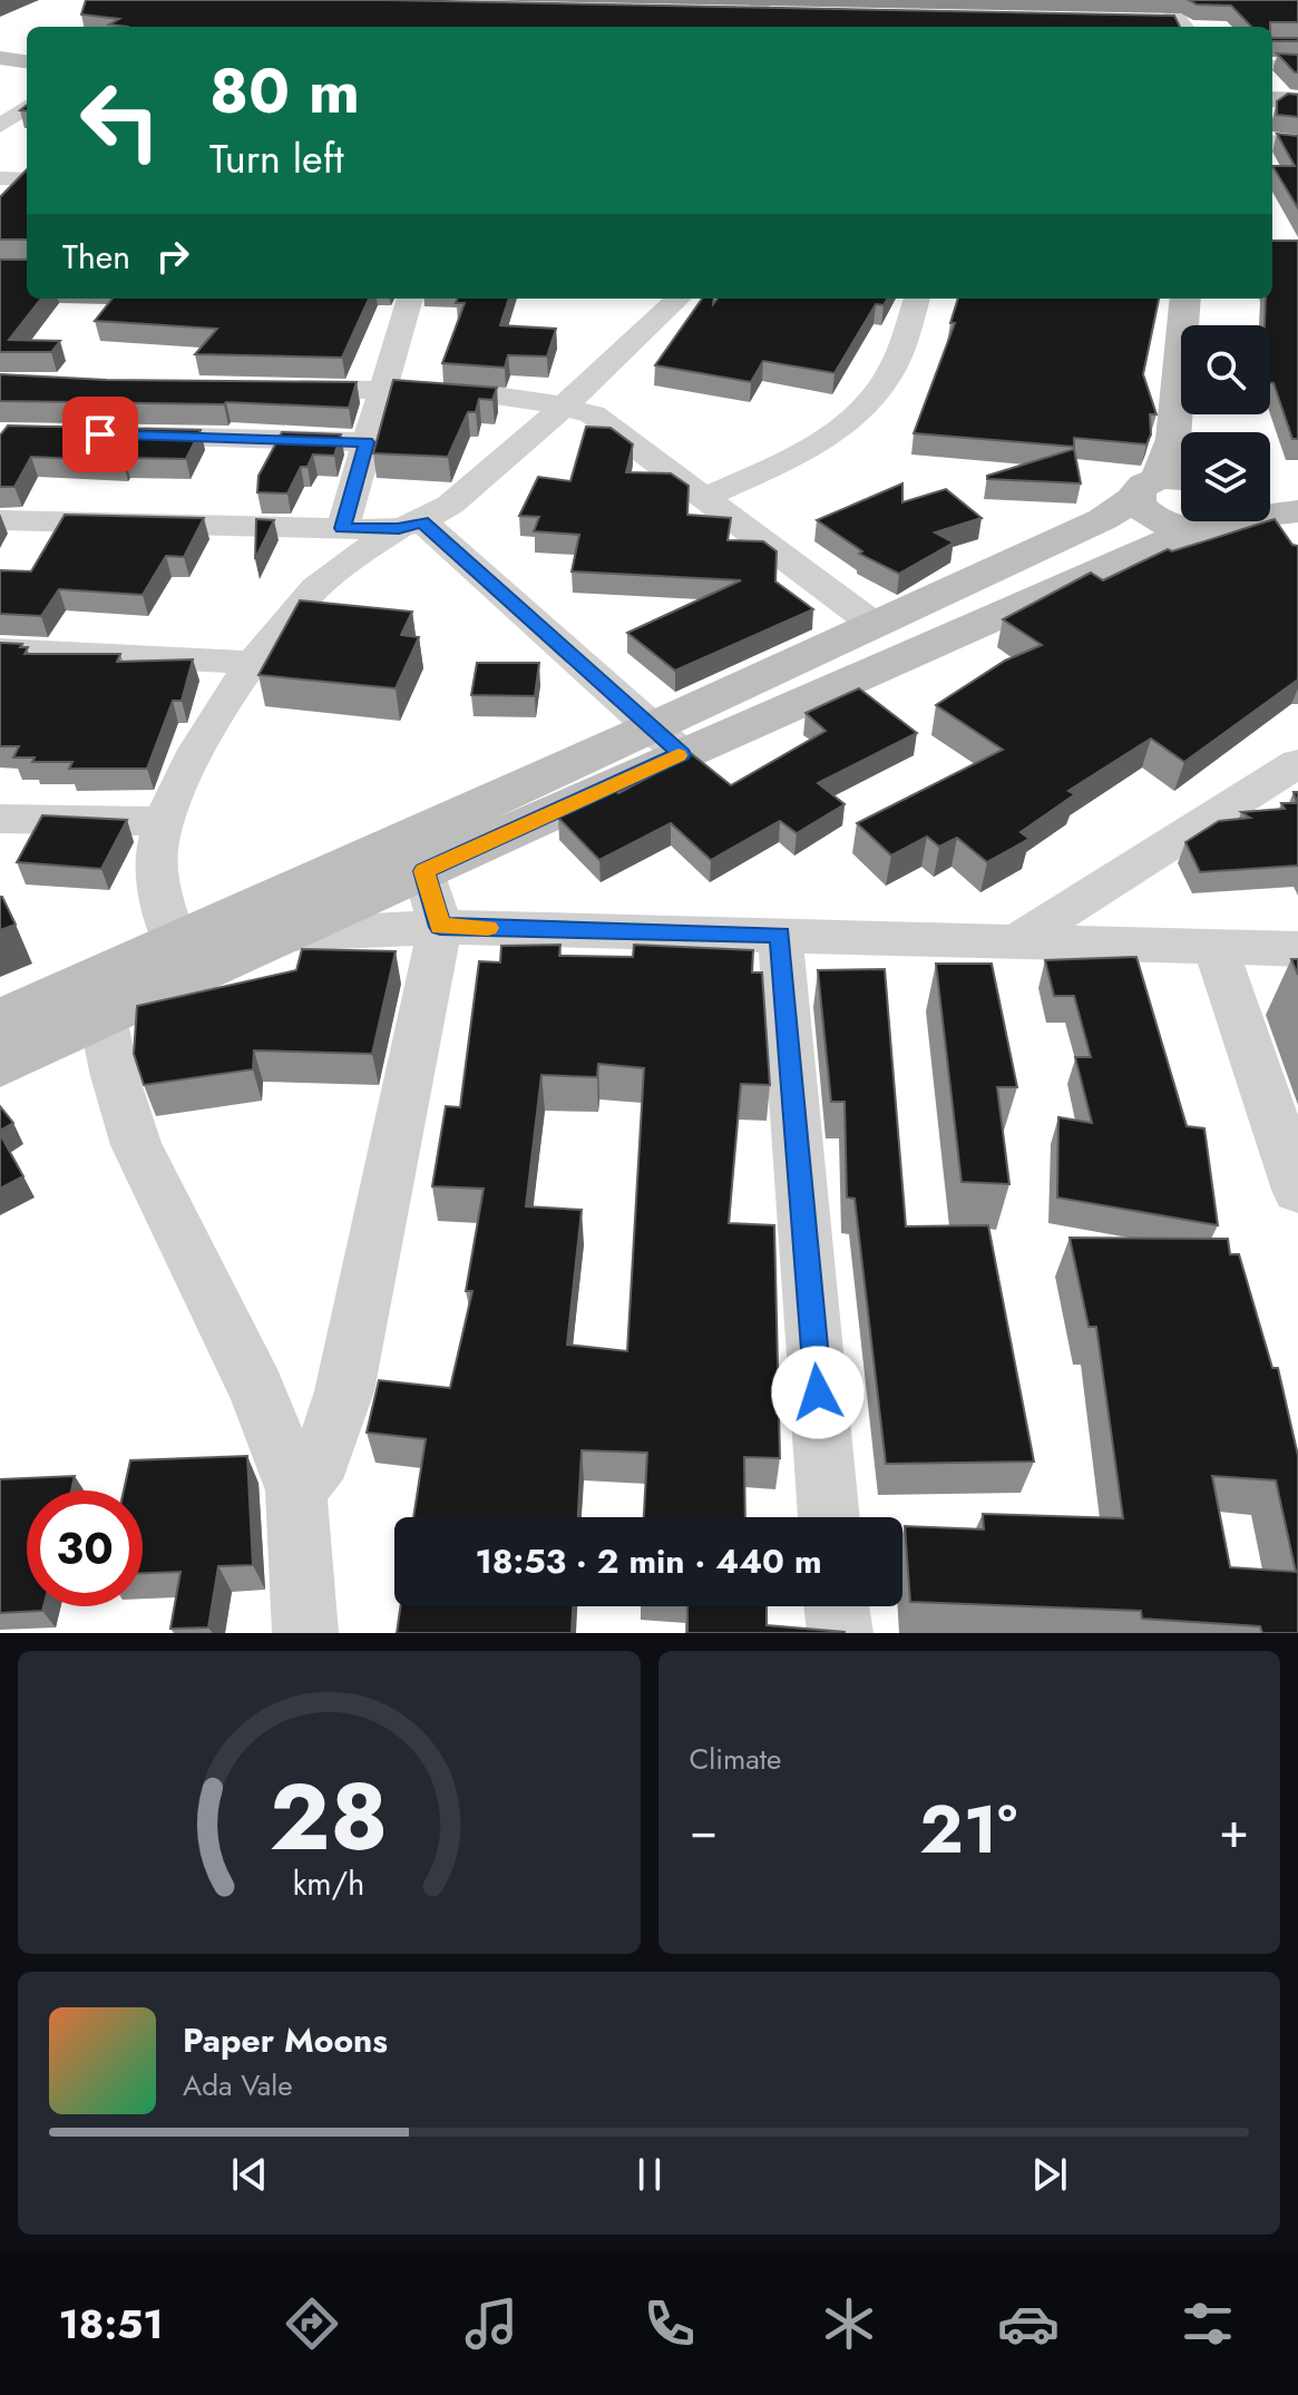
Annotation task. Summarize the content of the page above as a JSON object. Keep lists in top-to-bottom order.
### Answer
{
  "page": {
    "turn": ["80 m", "Turn left"],
    "then": "Then",
    "limit": "30",
    "trip": "18:53 · 2 min · 440 m",
    "tile": "Climate",
    "heat": ["−", "21°", "+"],
    "song": ["Paper Moons", "Ada Vale"],
    "tabs": "18:51",
    "gauge": ["28", "km/h"]
  }
}
